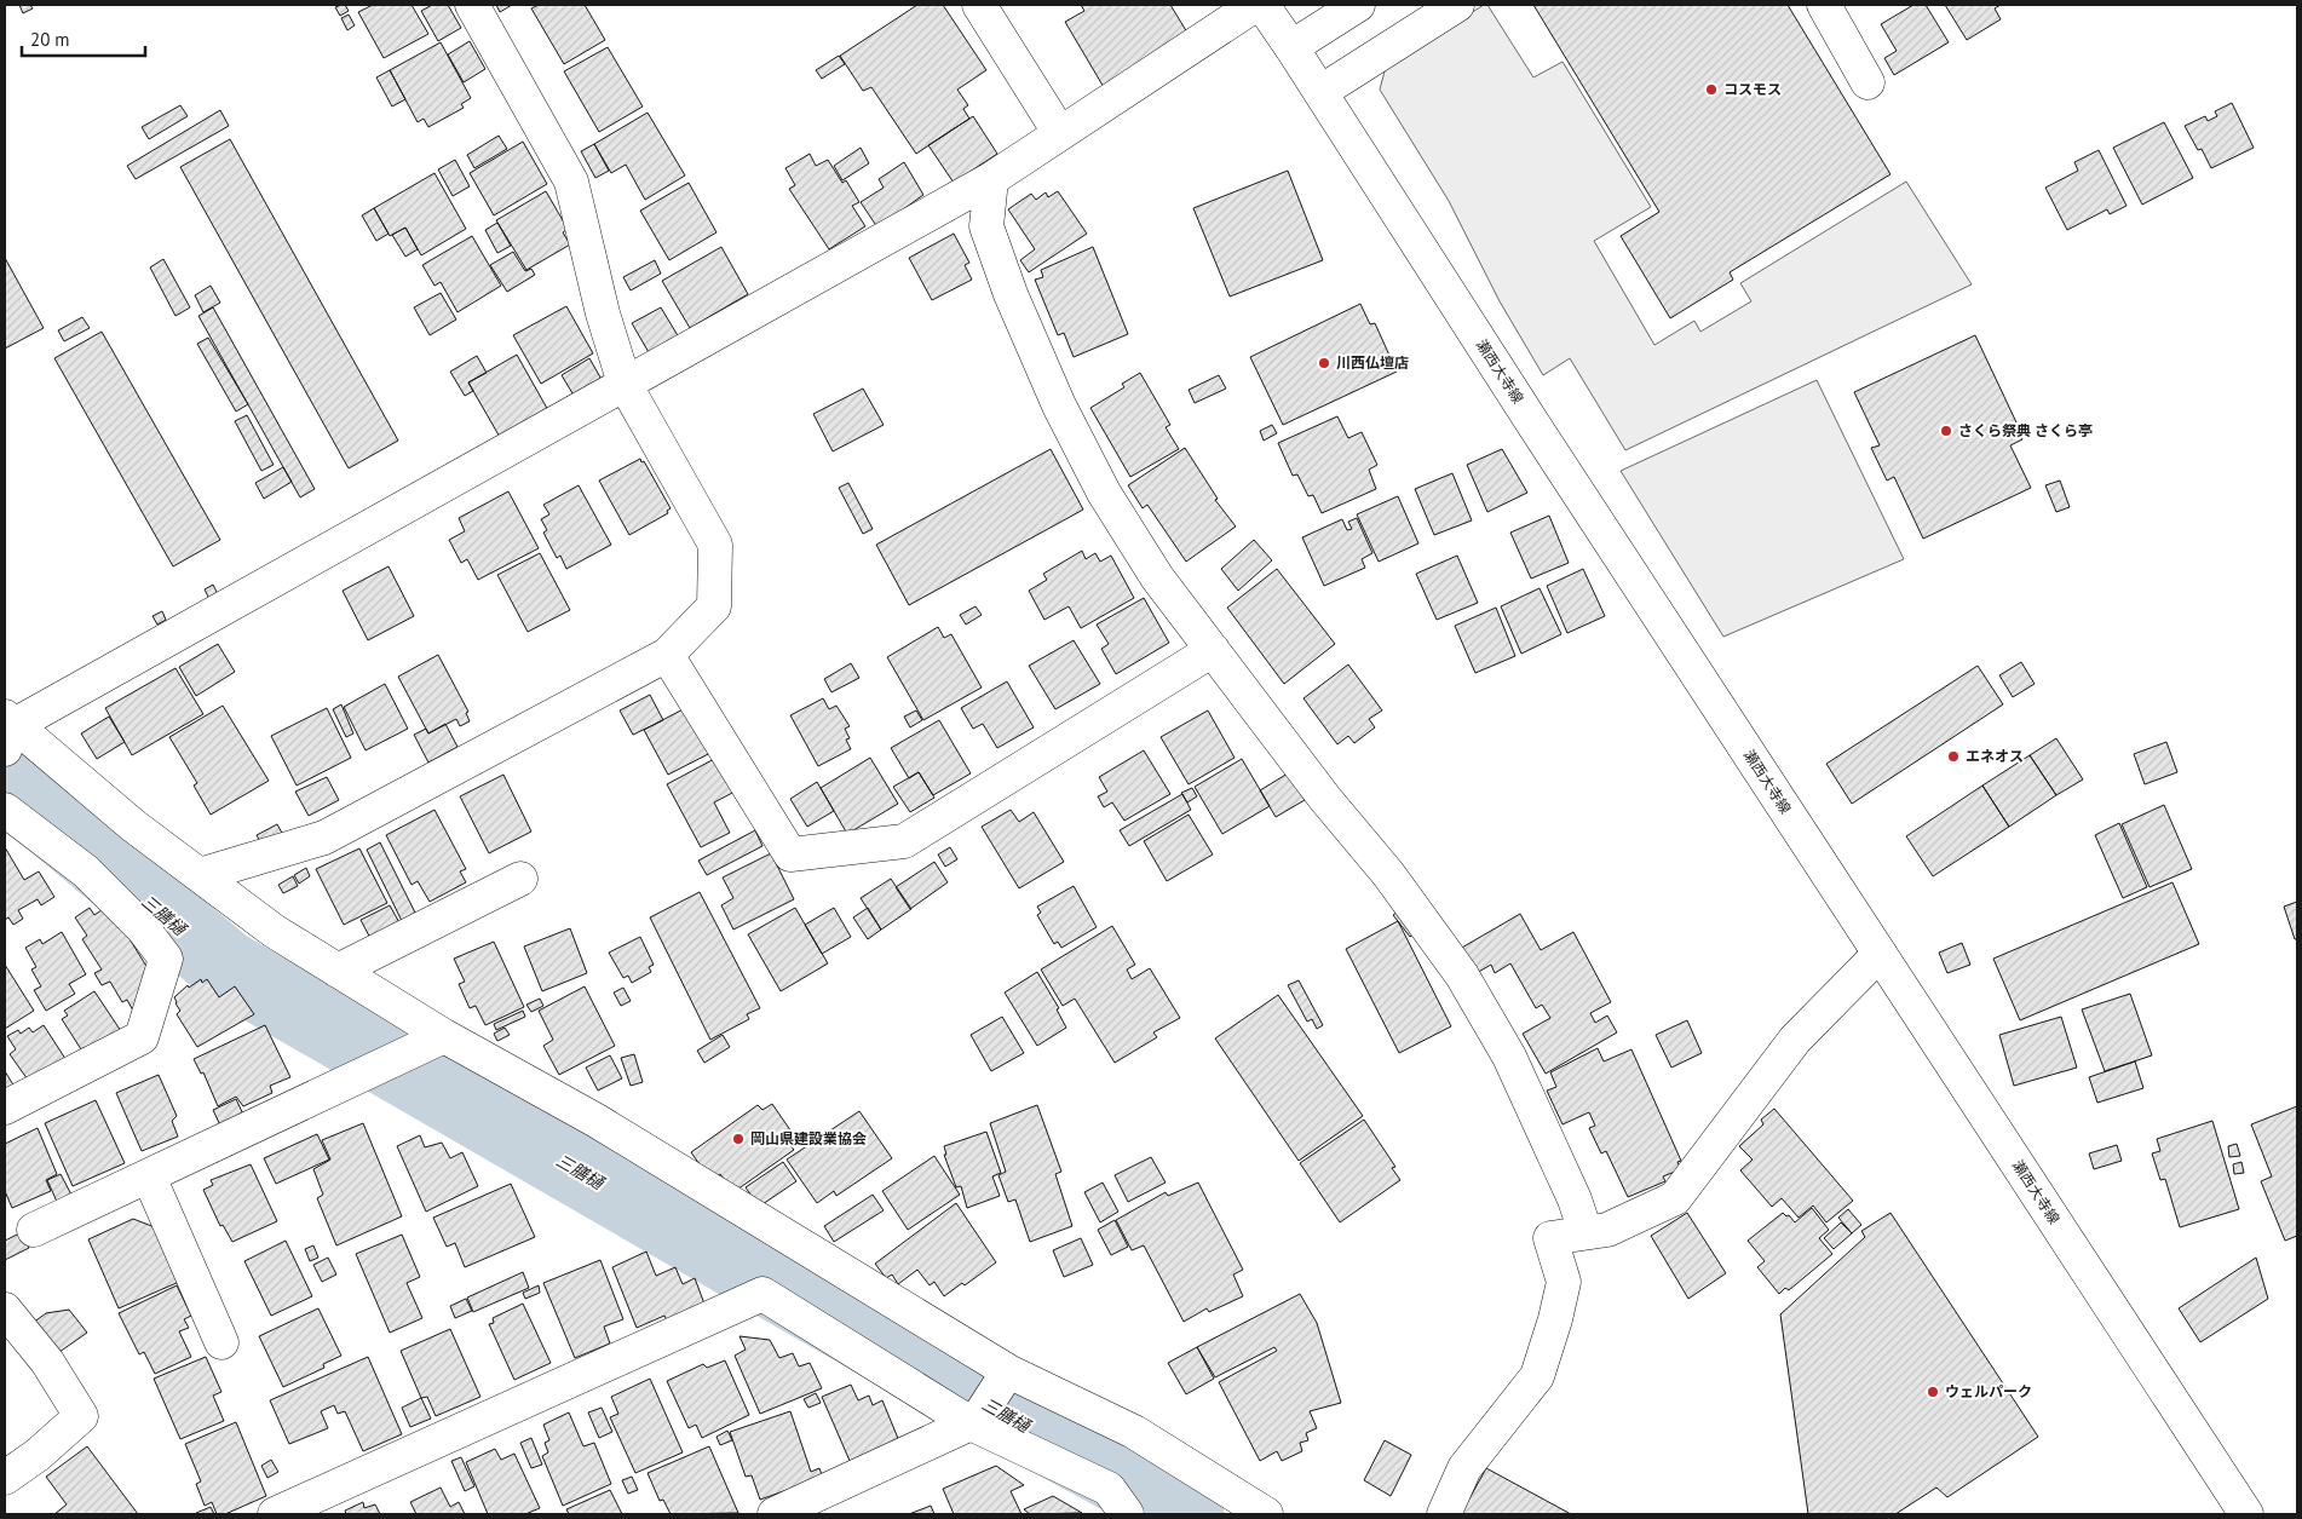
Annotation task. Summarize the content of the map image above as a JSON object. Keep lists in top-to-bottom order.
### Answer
{
  "streets": {
    "street": ["瀬西大寺線"]
  },
  "water": ["三膳樋"],
  "places": [
    "コスモス",
    "川西仏壇店",
    "さくら祭典 さくら亭",
    "エネオス",
    "岡山県建設業協会",
    "ウェルパーク"
  ],
  "scale_bar": "20 m"
}
